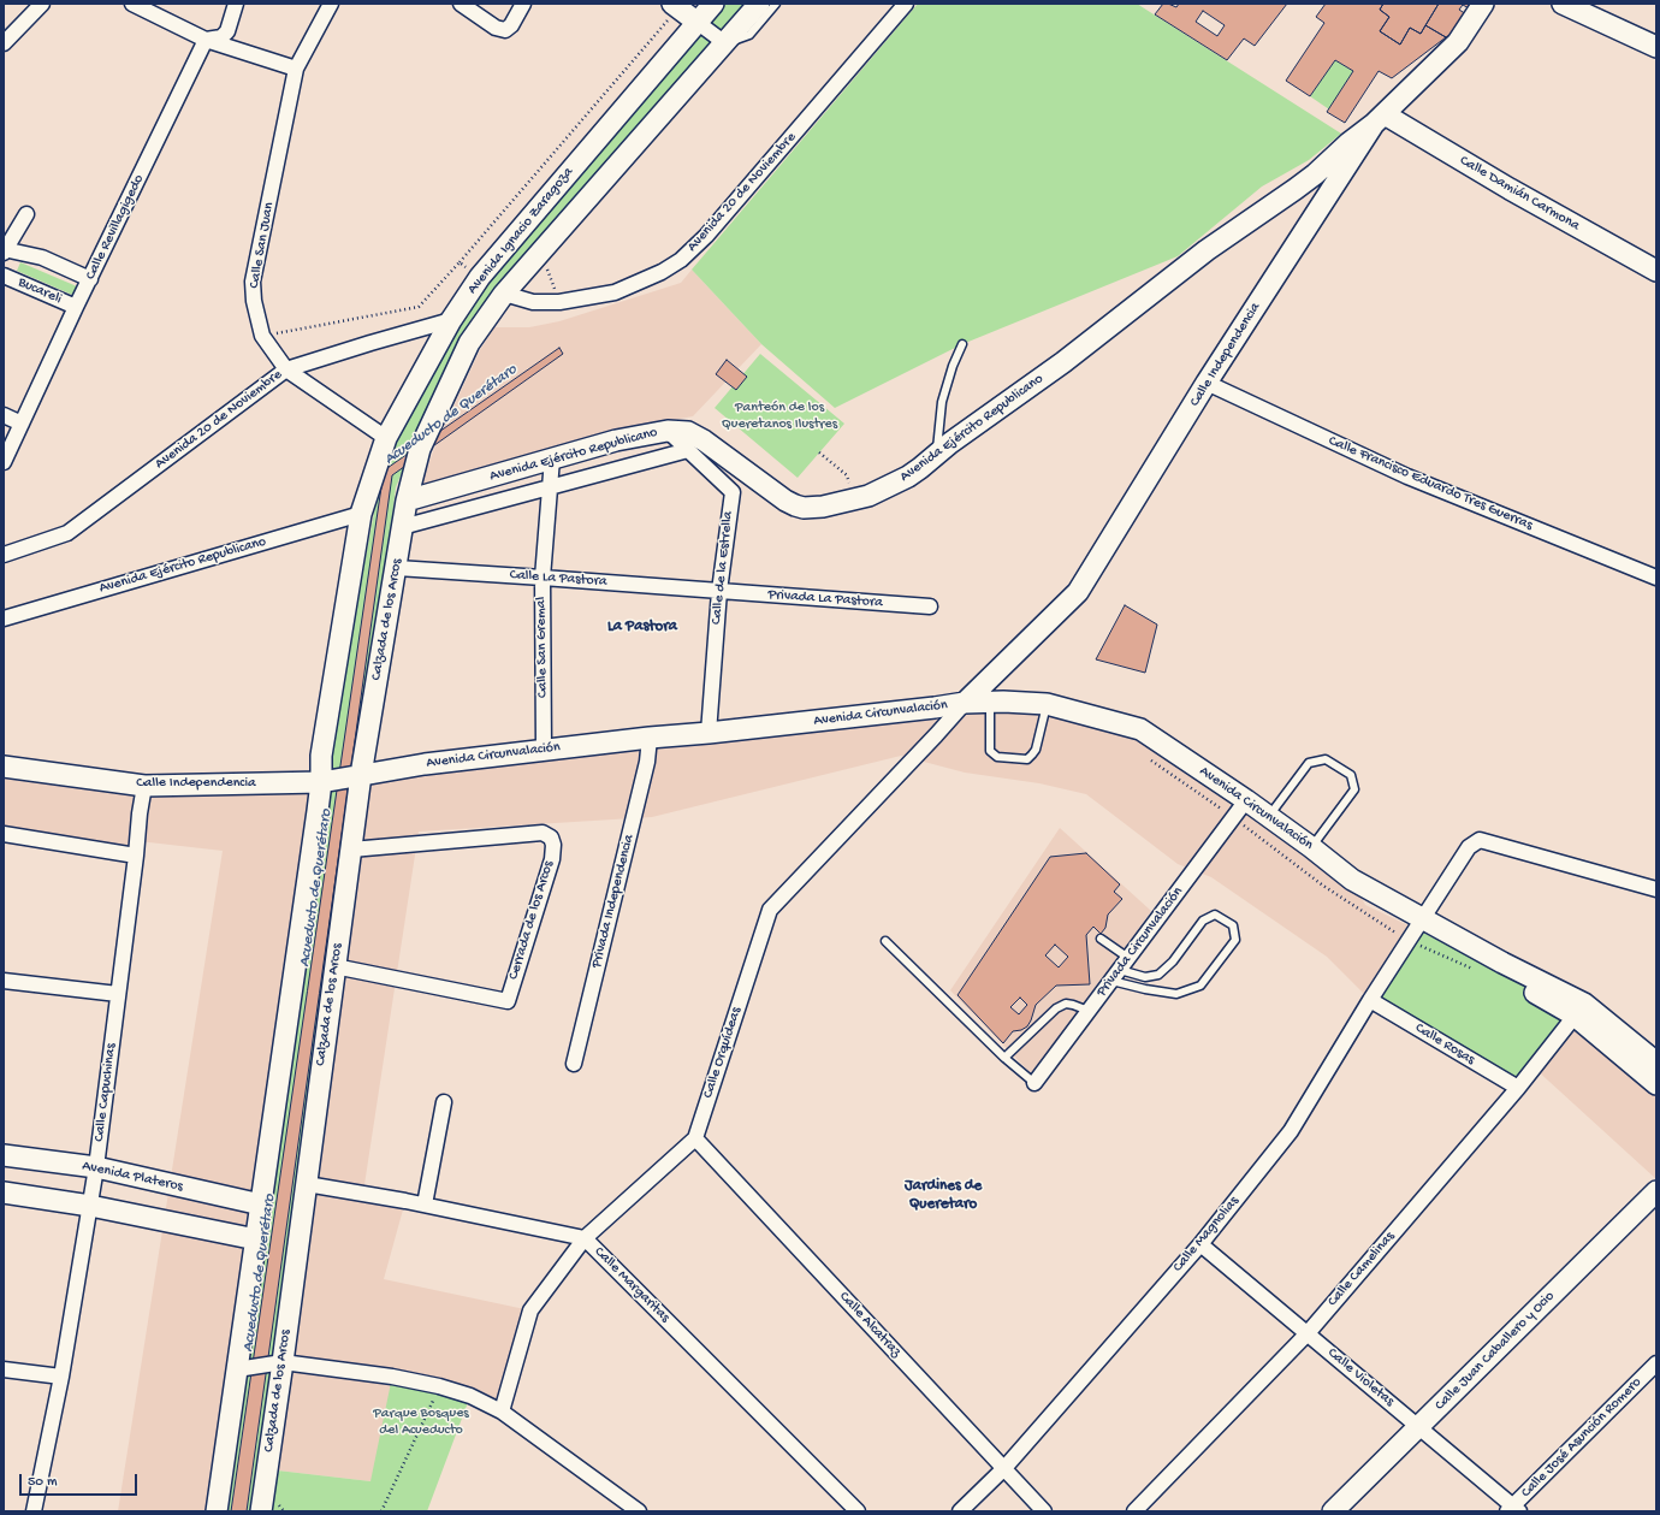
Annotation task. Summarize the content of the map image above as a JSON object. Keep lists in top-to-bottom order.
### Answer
{
  "streets": {
    "street": [
      "Avenida 20 de Noviembre",
      "Calle Damián Carmona",
      "Calle Revillagigedo",
      "Avenida Ignacio Zaragoza",
      "Calle San Juan",
      "Bucareli",
      "Calle Independencia",
      "Avenida Ejército Republicano",
      "Calle Francisco Eduardo Tres Guerras",
      "Calle de la Estrella",
      "Calle La Pastora",
      "Privada La Pastora",
      "Calzada de los Arcos",
      "Calle San Gremal",
      "Avenida Circunvalación",
      "Privada Independencia",
      "Cerrada de los Arcos",
      "Privada Circunvalación",
      "Calle Rosas",
      "Calle Orquídeas",
      "Calle Capuchinas",
      "Avenida Plateros",
      "Calle Magnolias",
      "Calle Camelinas",
      "Calle Margaritas",
      "Calle Alcatraz",
      "Calle Juan Caballero y Ocio",
      "Calle Violetas",
      "Calle José Asunción Romero"
    ]
  },
  "crossings": [
    ["Avenida 20 de Noviembre", "Avenida Ignacio Zaragoza"],
    ["Avenida 20 de Noviembre", "Calle San Juan"],
    ["Calle Damián Carmona", "Calle Independencia"],
    ["Calle Damián Carmona", "Avenida Ejército Republicano"],
    ["Calle Revillagigedo", "Bucareli"],
    ["Avenida Ignacio Zaragoza", "Calle San Juan"],
    ["Avenida Ignacio Zaragoza", "Avenida Ejército Republicano"],
    ["Avenida Ignacio Zaragoza", "Calzada de los Arcos"],
    ["Calle Independencia", "Avenida Ejército Republicano"],
    ["Calle Independencia", "Calle Francisco Eduardo Tres Guerras"],
    ["Calle Independencia", "Calzada de los Arcos"],
    ["Calle Independencia", "Avenida Circunvalación"],
    ["Calle Independencia", "Calle Orquídeas"],
    ["Calle Independencia", "Calle Capuchinas"],
    ["Avenida Ejército Republicano", "Calle de la Estrella"],
    ["Avenida Ejército Republicano", "Calzada de los Arcos"],
    ["Avenida Ejército Republicano", "Calle San Gremal"],
    ["Calle de la Estrella", "Calle La Pastora"],
    ["Calle de la Estrella", "Privada La Pastora"],
    ["Calle de la Estrella", "Avenida Circunvalación"],
    ["Calle La Pastora", "Privada La Pastora"],
    ["Calle La Pastora", "Calzada de los Arcos"],
    ["Calle La Pastora", "Calle San Gremal"],
    ["Calzada de los Arcos", "Avenida Circunvalación"],
    ["Calzada de los Arcos", "Cerrada de los Arcos"],
    ["Calzada de los Arcos", "Calle Margaritas"],
    ["Calle San Gremal", "Avenida Circunvalación"],
    ["Avenida Circunvalación", "Privada Independencia"],
    ["Avenida Circunvalación", "Privada Circunvalación"],
    ["Avenida Circunvalación", "Calle Orquídeas"],
    ["Avenida Circunvalación", "Calle Magnolias"],
    ["Avenida Circunvalación", "Calle Camelinas"],
    ["Calle Rosas", "Calle Magnolias"],
    ["Calle Rosas", "Calle Camelinas"],
    ["Calle Orquídeas", "Calle Margaritas"],
    ["Calle Orquídeas", "Calle Alcatraz"],
    ["Calle Capuchinas", "Avenida Plateros"],
    ["Calle Magnolias", "Calle Alcatraz"],
    ["Calle Magnolias", "Calle Violetas"],
    ["Calle Camelinas", "Calle Violetas"],
    ["Calle Juan Caballero y Ocio", "Calle Violetas"],
    ["Calle Violetas", "Calle José Asunción Romero"]
  ],
  "districts": ["La Pastora", "Jardines de Queretaro"],
  "water": ["Acueducto de Querétaro"],
  "parks": ["Panteón de los Queretanos Ilustres", "Parque Bosques del Acueducto"],
  "scale_bar": "50 m"
}
